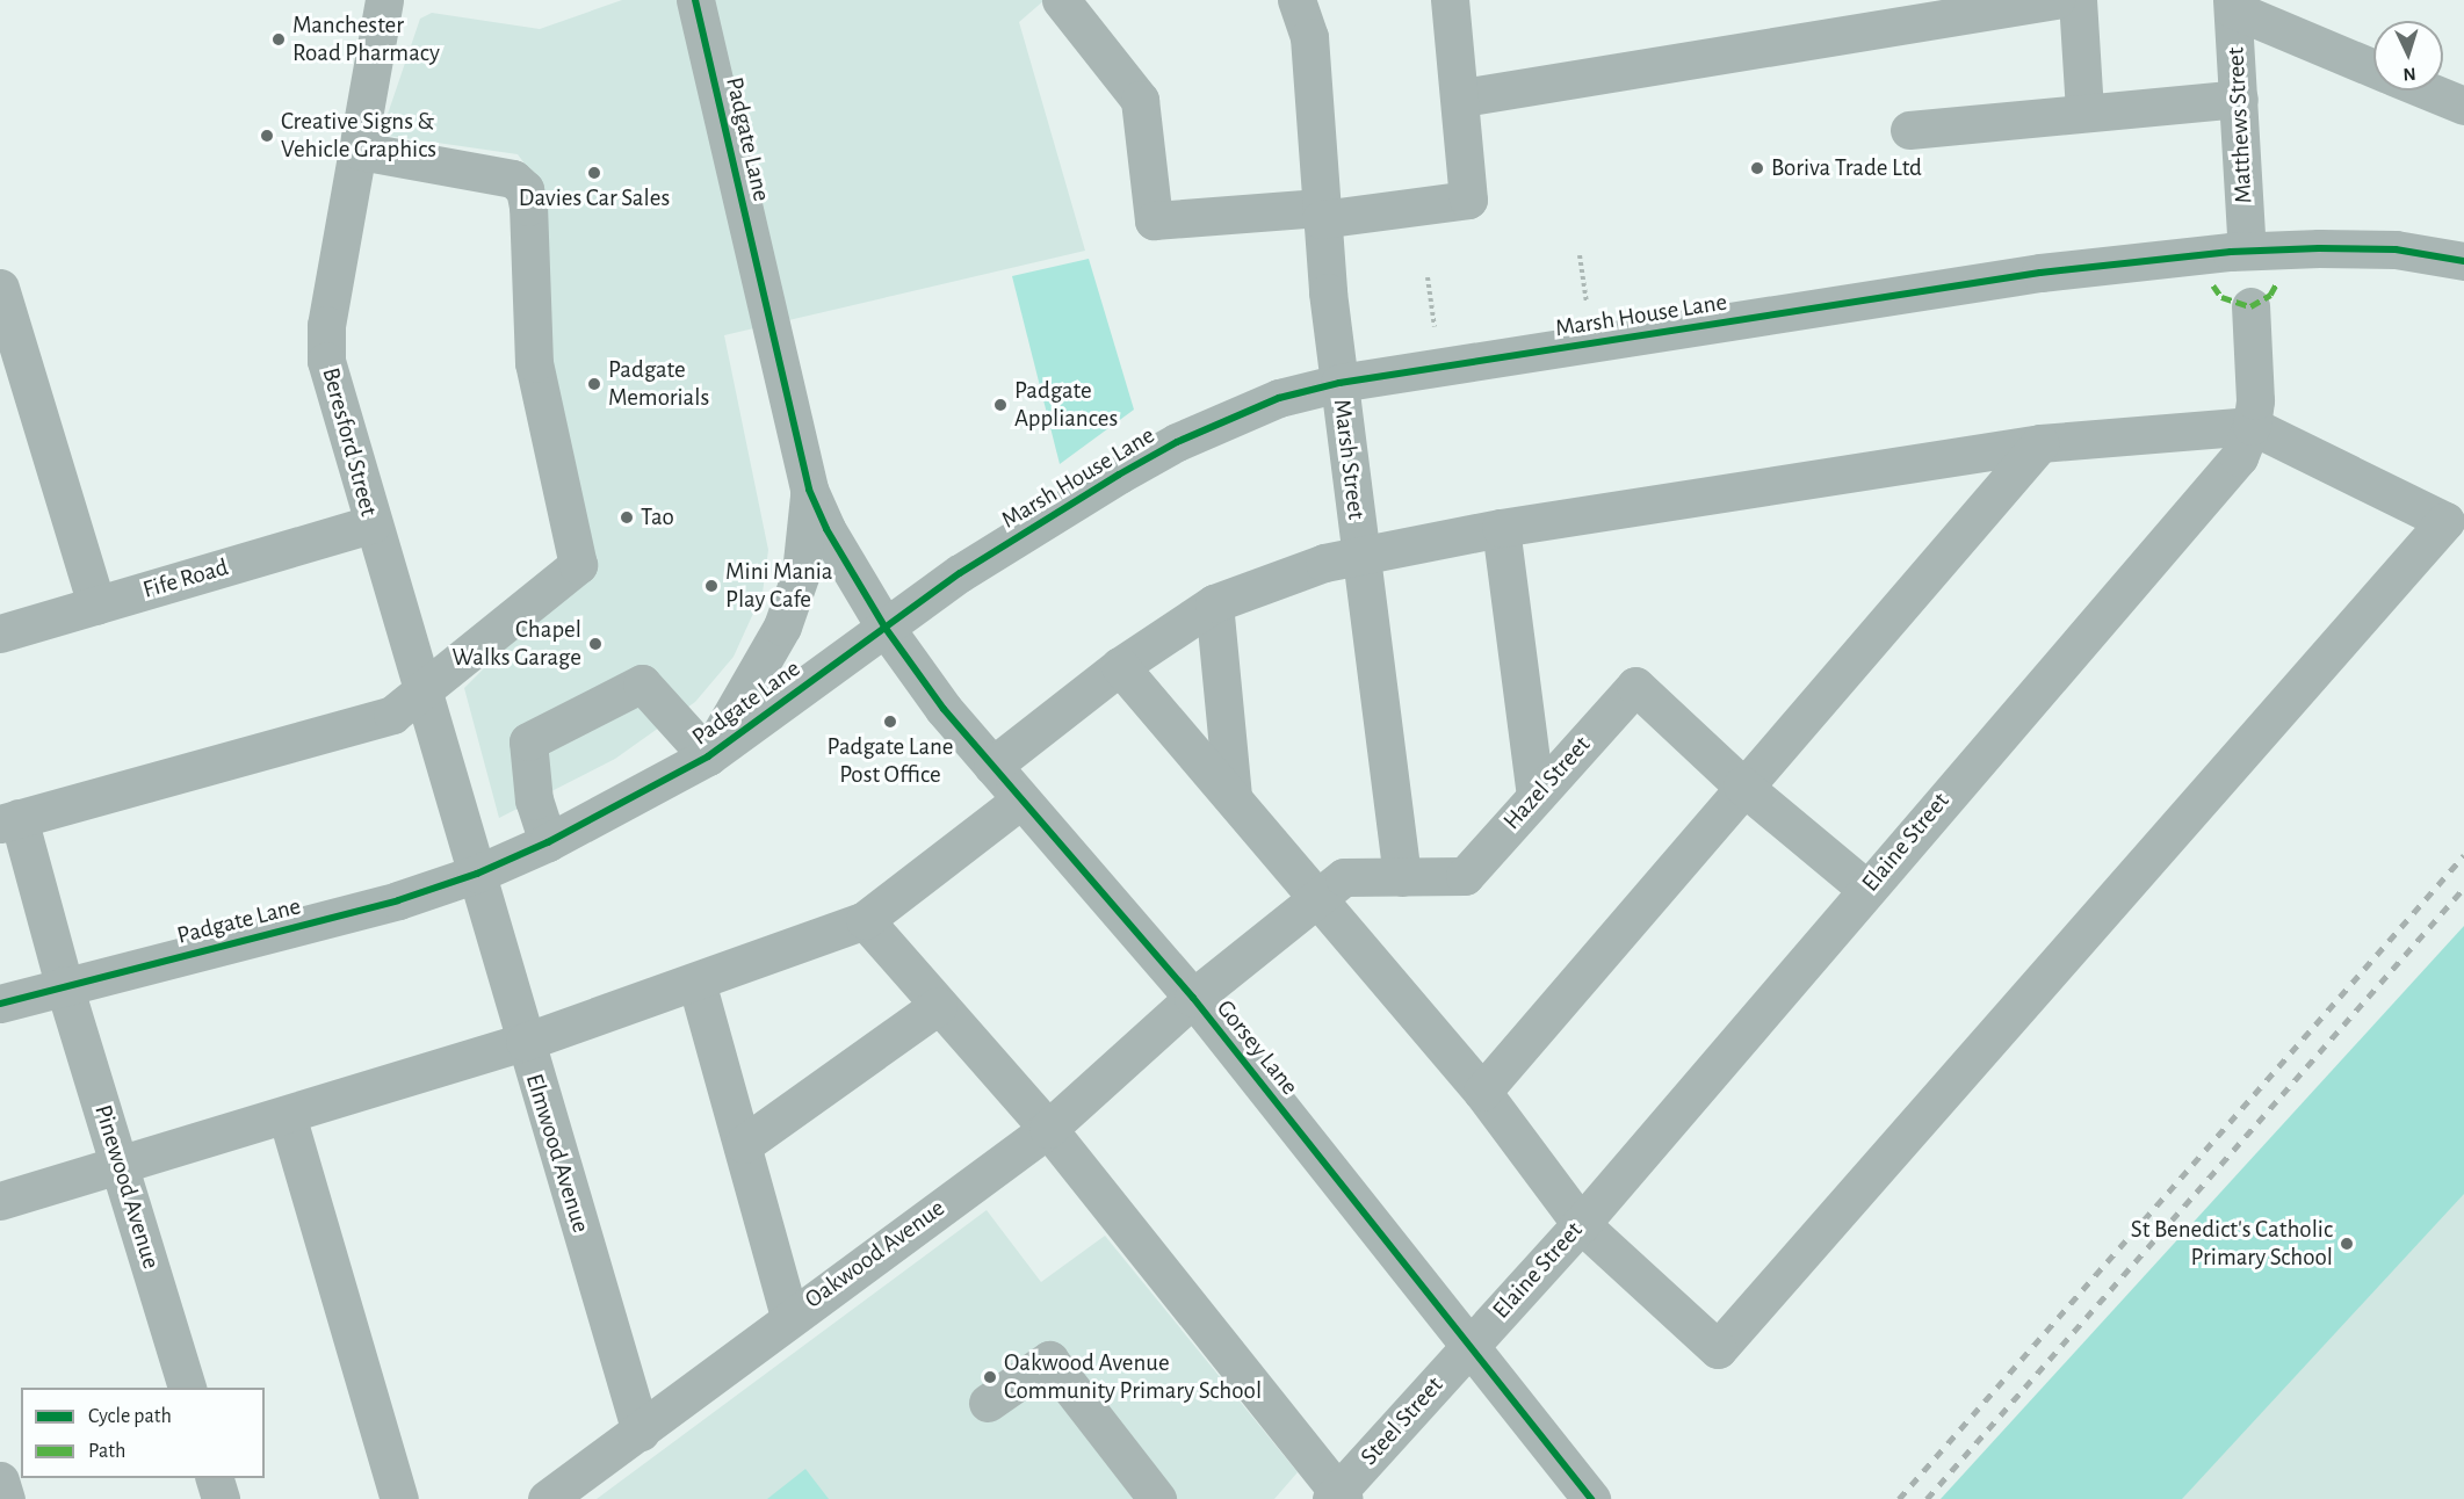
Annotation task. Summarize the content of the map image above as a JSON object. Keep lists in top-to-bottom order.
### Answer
{
  "streets": {
    "street": [
      "Matthews Street",
      "Padgate Lane",
      "Marsh House Lane",
      "Beresford Street",
      "Marsh Street",
      "Fife Road",
      "Hazel Street",
      "Elaine Street",
      "Gorsey Lane",
      "Elmwood Avenue",
      "Pinewood Avenue",
      "Oakwood Avenue",
      "Steel Street"
    ]
  },
  "crossings": [
    ["Matthews Street", "Marsh House Lane"],
    ["Padgate Lane", "Marsh House Lane"],
    ["Padgate Lane", "Beresford Street"],
    ["Padgate Lane", "Gorsey Lane"],
    ["Padgate Lane", "Elmwood Avenue"],
    ["Padgate Lane", "Pinewood Avenue"],
    ["Marsh House Lane", "Marsh Street"],
    ["Marsh House Lane", "Gorsey Lane"],
    ["Beresford Street", "Fife Road"],
    ["Beresford Street", "Elmwood Avenue"],
    ["Marsh Street", "Hazel Street"],
    ["Hazel Street", "Elaine Street"],
    ["Hazel Street", "Gorsey Lane"],
    ["Hazel Street", "Oakwood Avenue"],
    ["Elaine Street", "Gorsey Lane"],
    ["Elaine Street", "Steel Street"],
    ["Gorsey Lane", "Oakwood Avenue"],
    ["Gorsey Lane", "Steel Street"],
    ["Elmwood Avenue", "Oakwood Avenue"]
  ],
  "places": [
    "Manchester Road Pharmacy",
    "Creative Signs & Vehicle Graphics",
    "Boriva Trade Ltd",
    "Davies Car Sales",
    "Padgate Memorials",
    "Padgate Appliances",
    "Tao",
    "Mini Mania Play Cafe",
    "Chapel Walks Garage",
    "Padgate Lane Post Office",
    "St Benedict's Catholic Primary School",
    "Oakwood Avenue Community Primary School"
  ],
  "legend": ["Cycle path", "Path"],
  "north": "bottom"
}
